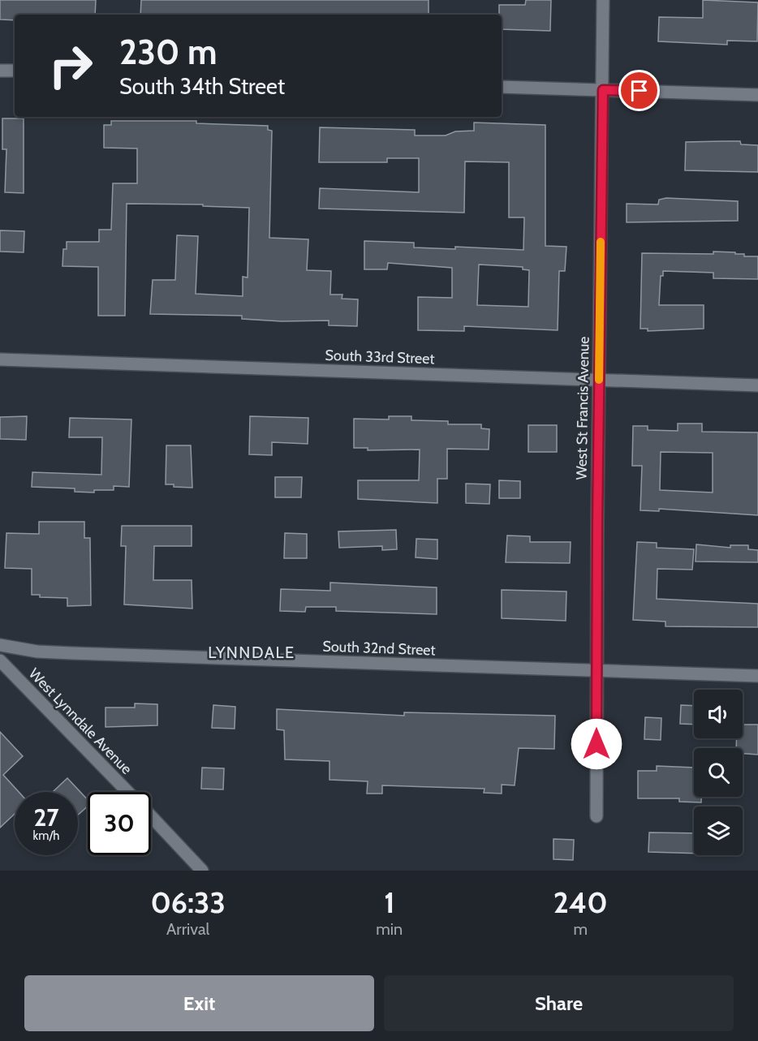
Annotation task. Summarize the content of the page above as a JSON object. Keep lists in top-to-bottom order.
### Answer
{
  "streets": {
    "street": [
      "South 33rd Street",
      "West St Francis Avenue",
      "South 32nd Street",
      "West Lynndale Avenue"
    ]
  },
  "crossings": [
    ["South 33rd Street", "West St Francis Avenue"],
    ["West St Francis Avenue", "South 32nd Street"]
  ],
  "districts": ["LYNNDALE"],
  "page": {
    "turn": ["230 m", "South 34th Street"],
    "speed": "27 km/h",
    "limit": "30",
    "eta": [
      "06:33",
      "Arrival",
      "1",
      "min",
      "240",
      "m"
    ],
    "buttons": ["Exit", "Share"]
  }
}
